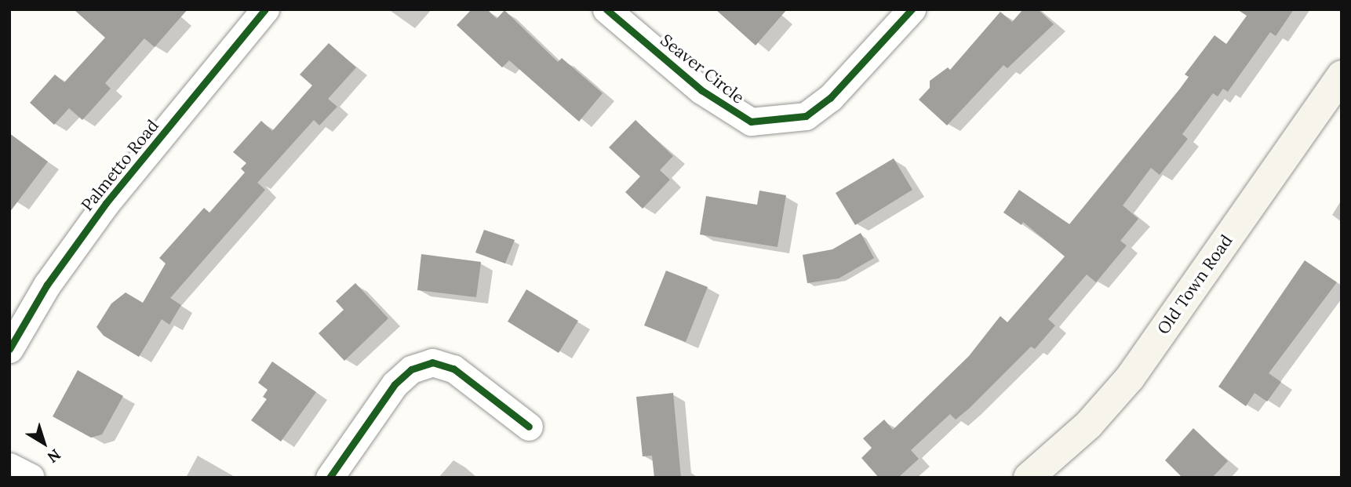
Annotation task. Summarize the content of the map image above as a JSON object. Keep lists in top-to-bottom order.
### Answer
{
  "streets": {
    "main road": ["Old Town Road"],
    "street": ["Seaver Circle", "Palmetto Road"]
  },
  "north": "bottom right"
}
